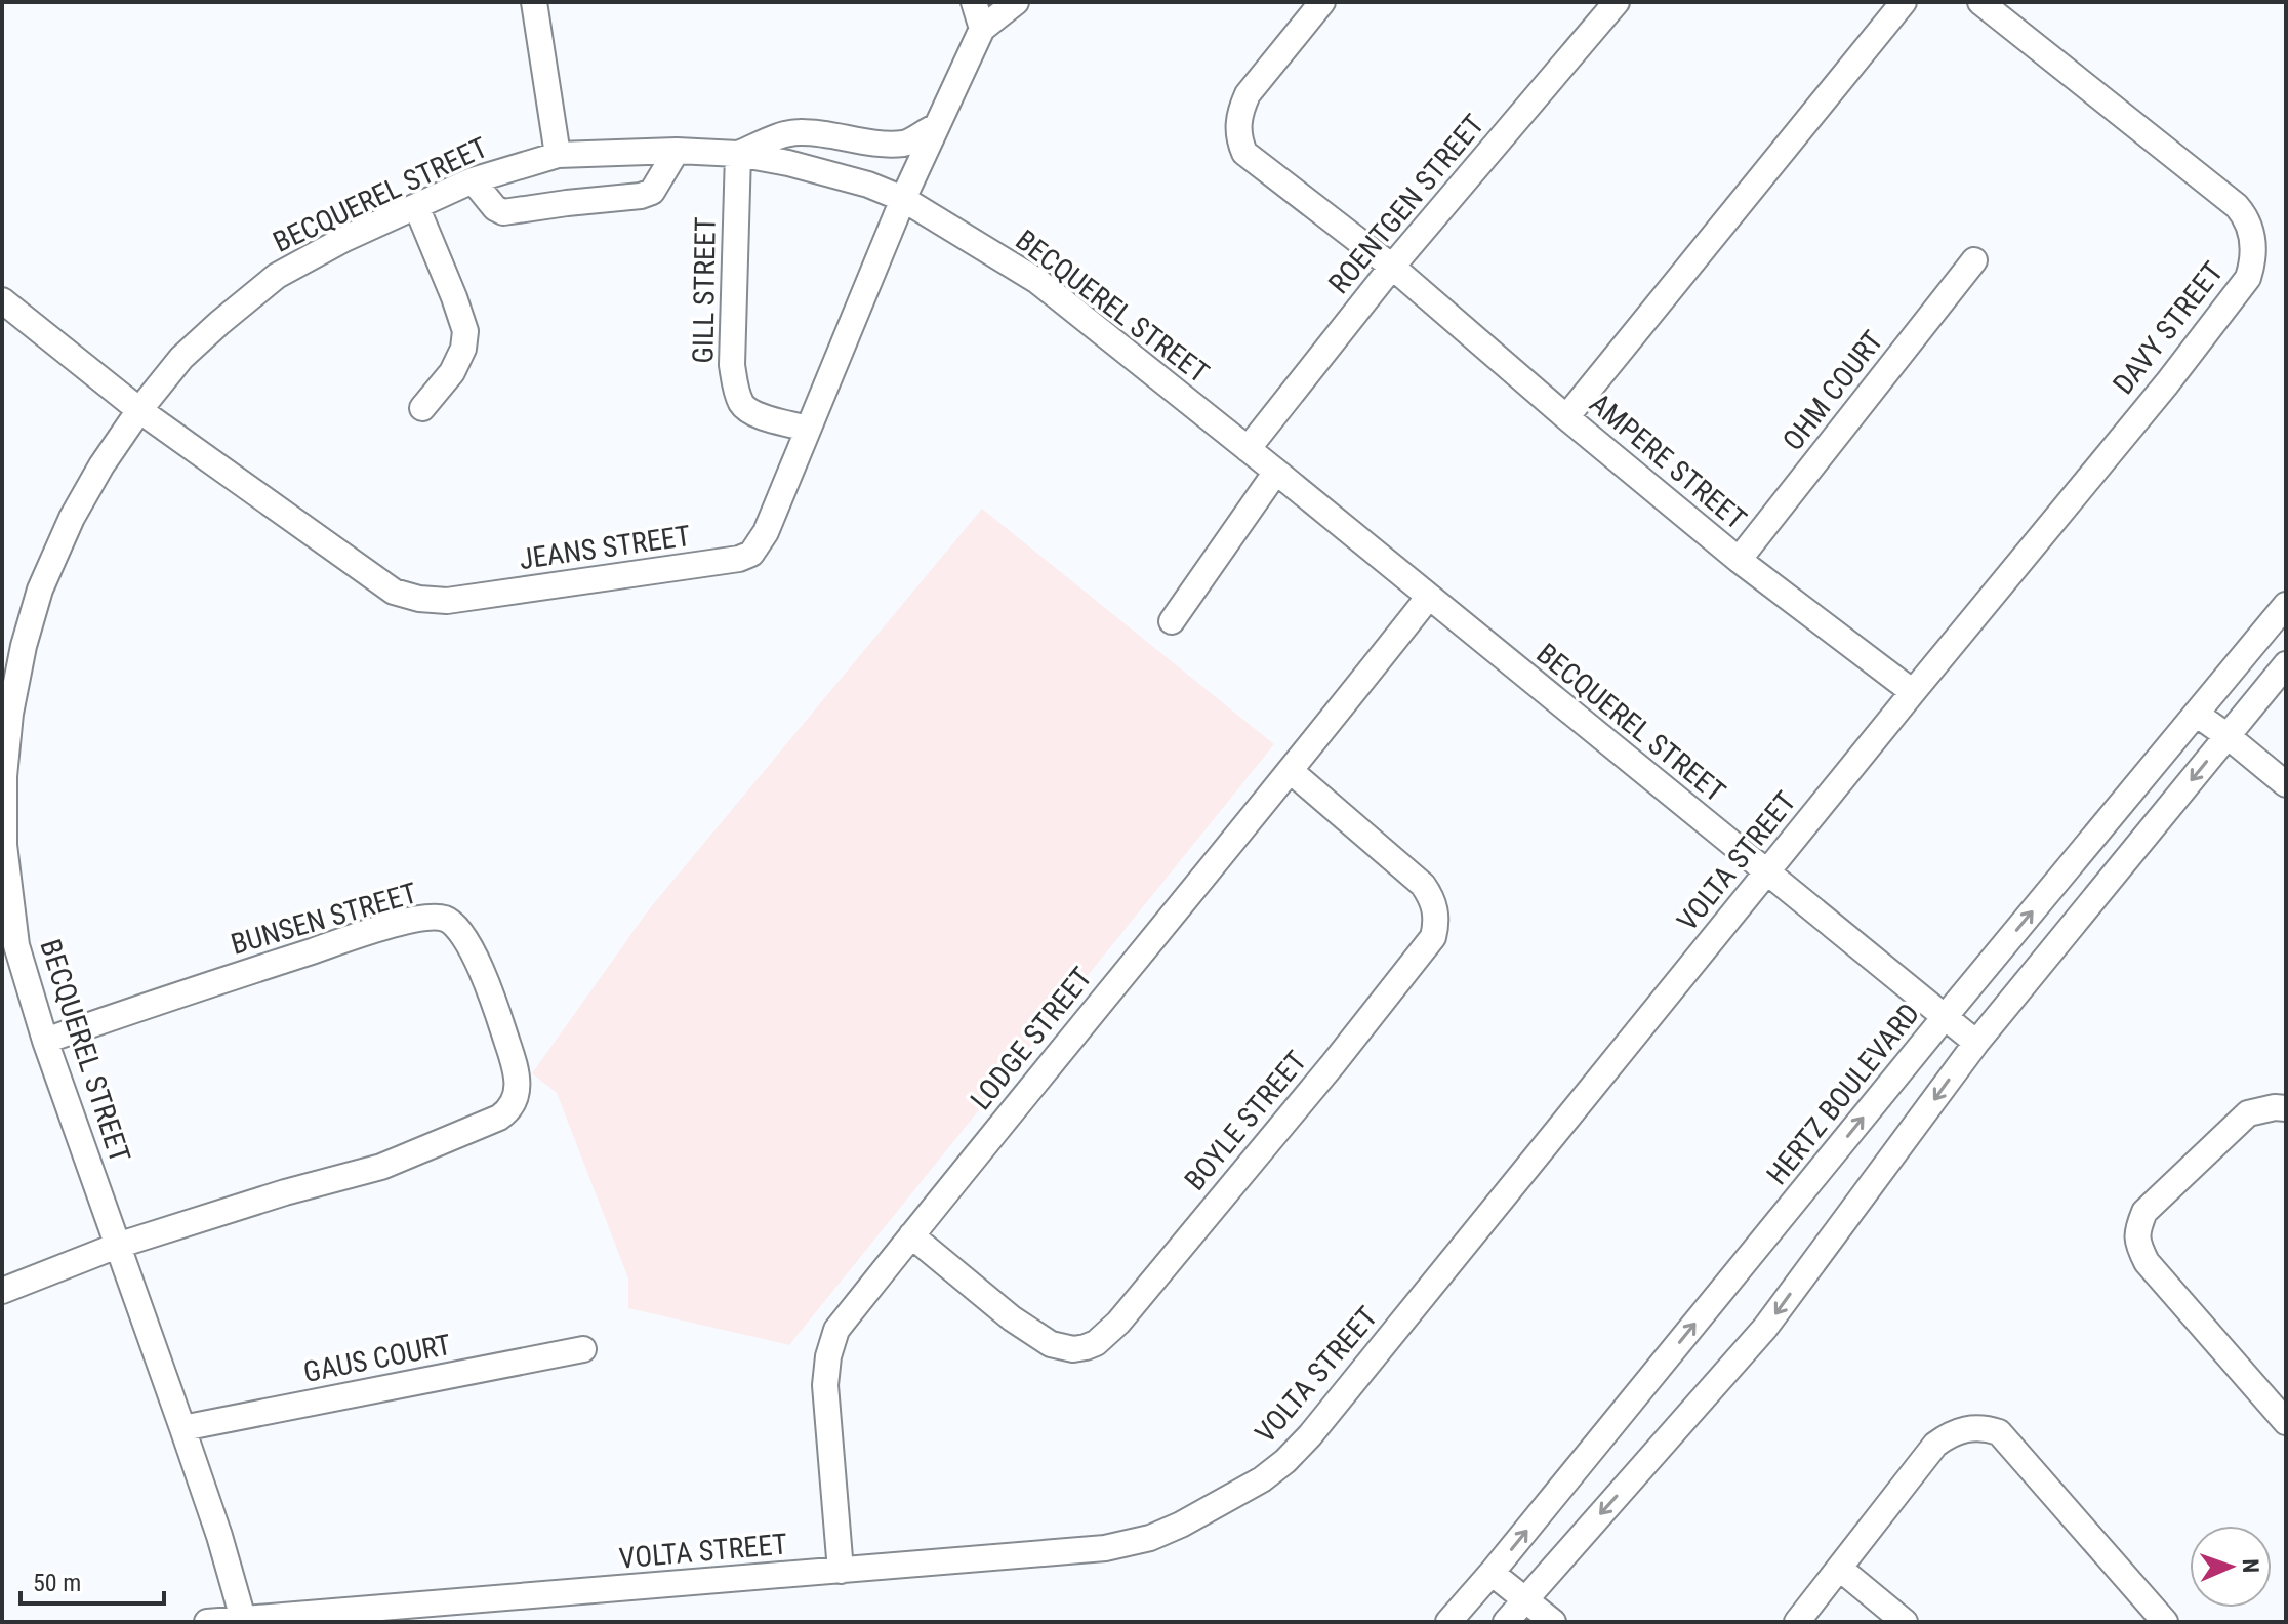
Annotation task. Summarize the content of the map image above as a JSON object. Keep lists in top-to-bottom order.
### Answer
{
  "streets": {
    "street": [
      "BECQUEREL STREET",
      "ROENTGEN STREET",
      "GILL STREET",
      "DAVY STREET",
      "OHM COURT",
      "AMPERE STREET",
      "JEANS STREET",
      "VOLTA STREET",
      "BUNSEN STREET",
      "LODGE STREET",
      "HERTZ BOULEVARD",
      "BOYLE STREET",
      "GAUS COURT"
    ]
  },
  "crossings": [
    ["BECQUEREL STREET", "ROENTGEN STREET"],
    ["BECQUEREL STREET", "GILL STREET"],
    ["BECQUEREL STREET", "JEANS STREET"],
    ["BECQUEREL STREET", "VOLTA STREET"],
    ["BECQUEREL STREET", "BUNSEN STREET"],
    ["BECQUEREL STREET", "LODGE STREET"],
    ["BECQUEREL STREET", "HERTZ BOULEVARD"],
    ["BECQUEREL STREET", "GAUS COURT"],
    ["ROENTGEN STREET", "AMPERE STREET"],
    ["GILL STREET", "JEANS STREET"],
    ["DAVY STREET", "AMPERE STREET"],
    ["DAVY STREET", "VOLTA STREET"],
    ["OHM COURT", "AMPERE STREET"],
    ["AMPERE STREET", "VOLTA STREET"],
    ["VOLTA STREET", "LODGE STREET"],
    ["LODGE STREET", "BOYLE STREET"]
  ],
  "scale_bar": "50 m",
  "north": "right"
}
